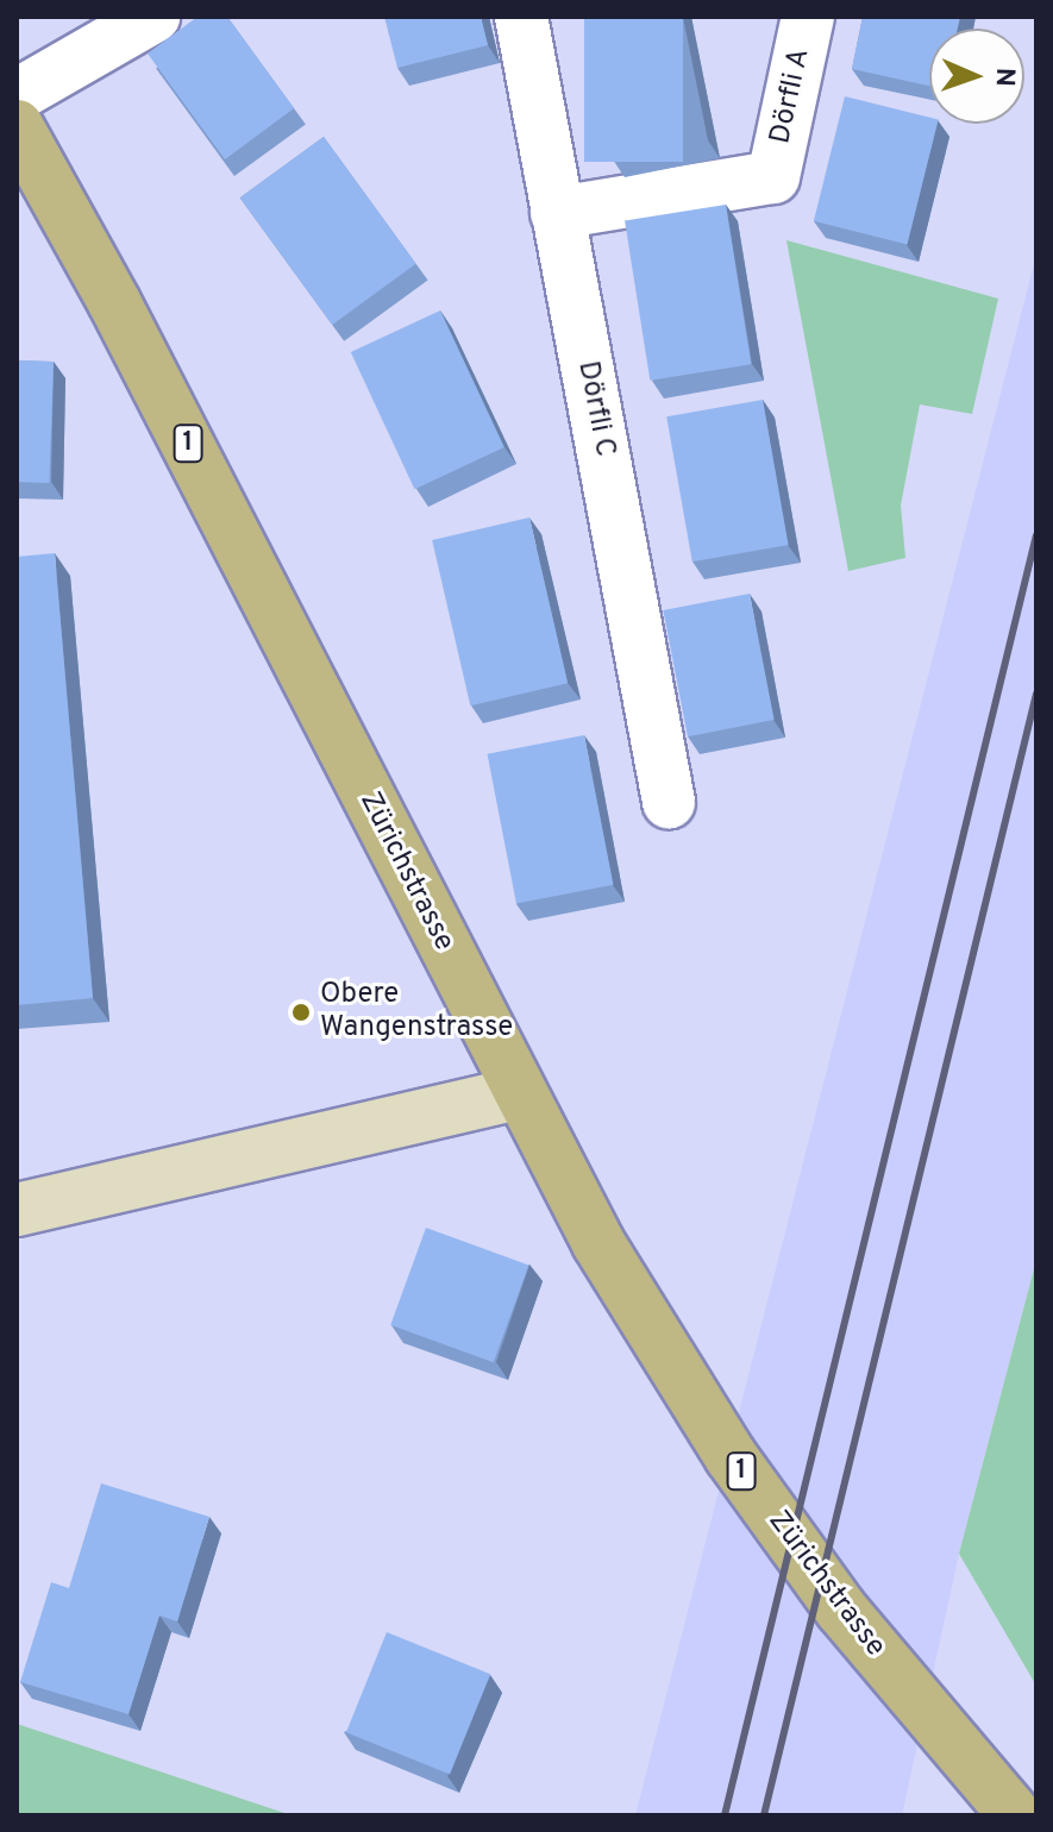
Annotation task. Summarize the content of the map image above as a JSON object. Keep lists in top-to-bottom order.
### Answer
{
  "streets": {
    "main road": ["1", "Zürichstrasse"],
    "street": ["Dörfli A", "Dörfli C"]
  },
  "crossings": [
    ["Dörfli A", "Dörfli C"]
  ],
  "places": ["Obere Wangenstrasse"],
  "north": "right"
}
